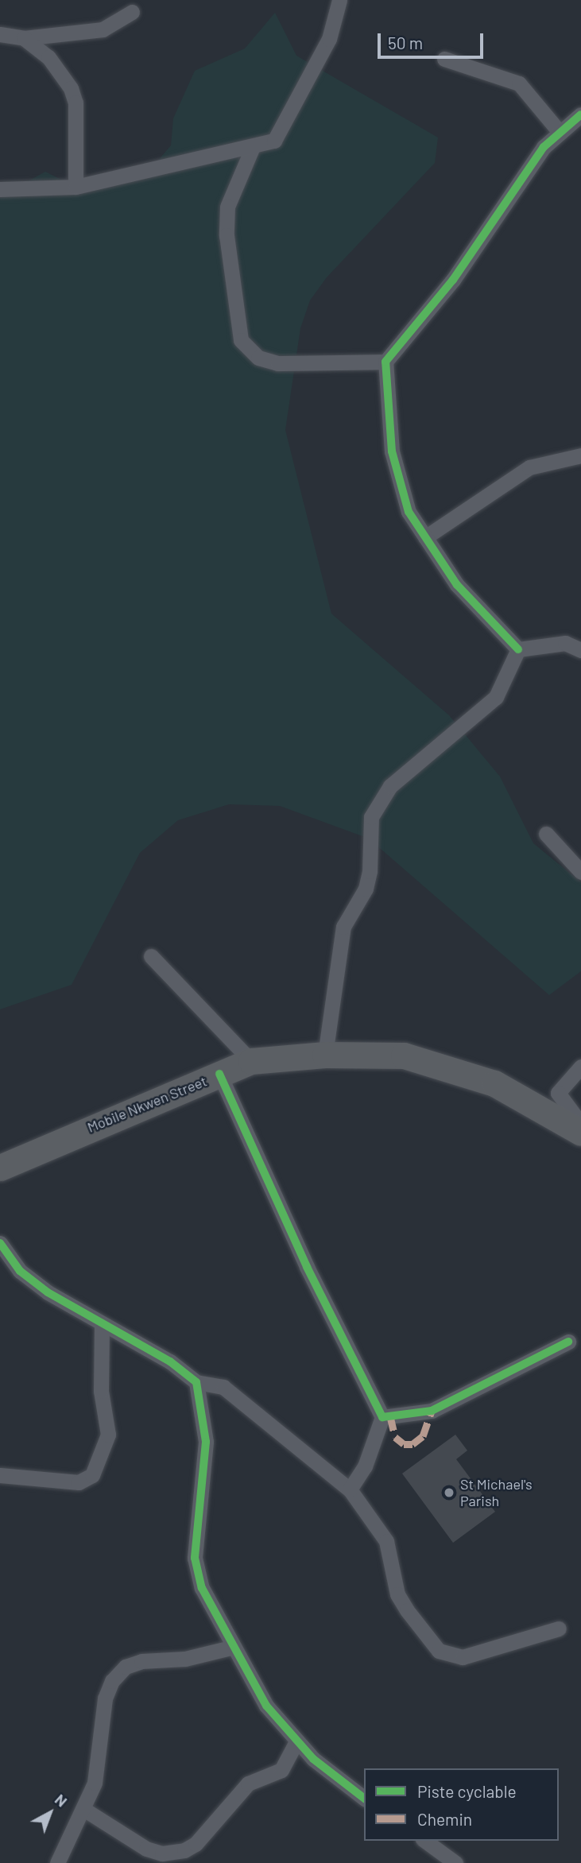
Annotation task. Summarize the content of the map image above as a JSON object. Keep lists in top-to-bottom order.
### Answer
{
  "streets": {
    "highway": ["Mobile Nkwen Street"]
  },
  "places": ["St Michael's Parish"],
  "legend": ["Piste cyclable", "Chemin"],
  "scale_bar": "50 m",
  "north": "top right"
}
